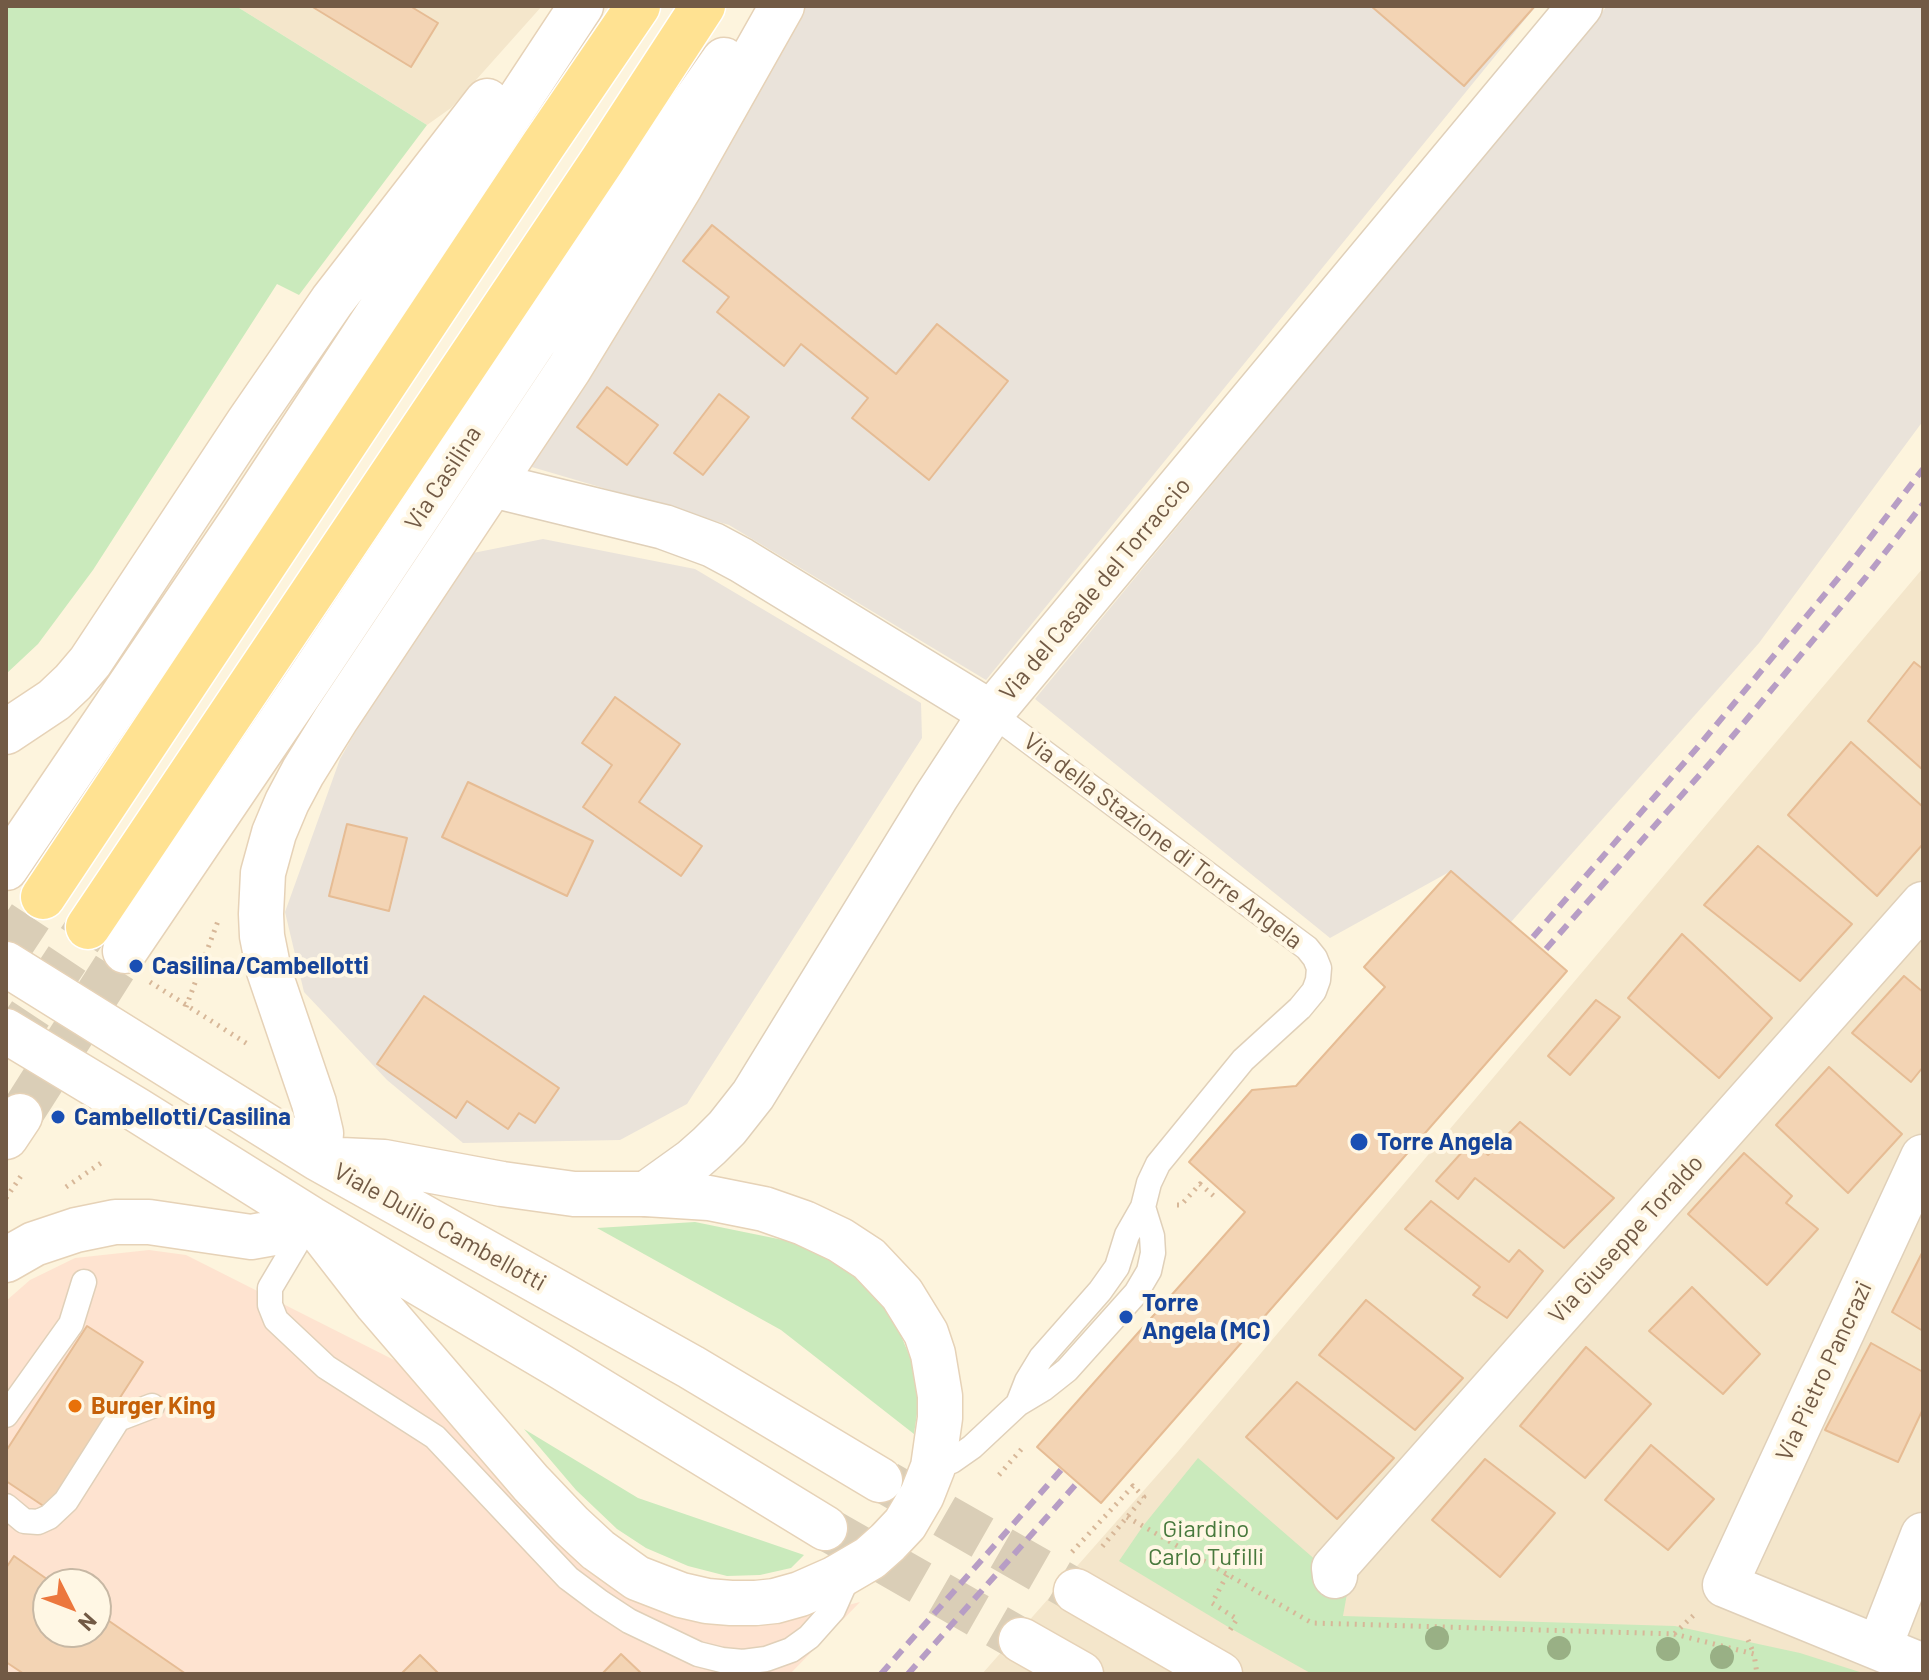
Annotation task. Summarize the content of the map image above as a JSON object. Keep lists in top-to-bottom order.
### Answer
{
  "streets": {
    "main road": [
      "Via Casilina",
      "Via del Casale del Torraccio",
      "Via della Stazione di Torre Angela",
      "Viale Duilio Cambellotti",
      "Via Giuseppe Toraldo",
      "Via Pietro Pancrazi"
    ]
  },
  "crossings": [
    ["Via del Casale del Torraccio", "Via della Stazione di Torre Angela"]
  ],
  "parks": ["Giardino Carlo Tufilli"],
  "places": [
    "Casilina/Cambellotti",
    "Cambellotti/Casilina",
    "Torre Angela",
    "Torre Angela (MC)",
    "Burger King"
  ],
  "north": "bottom right"
}
